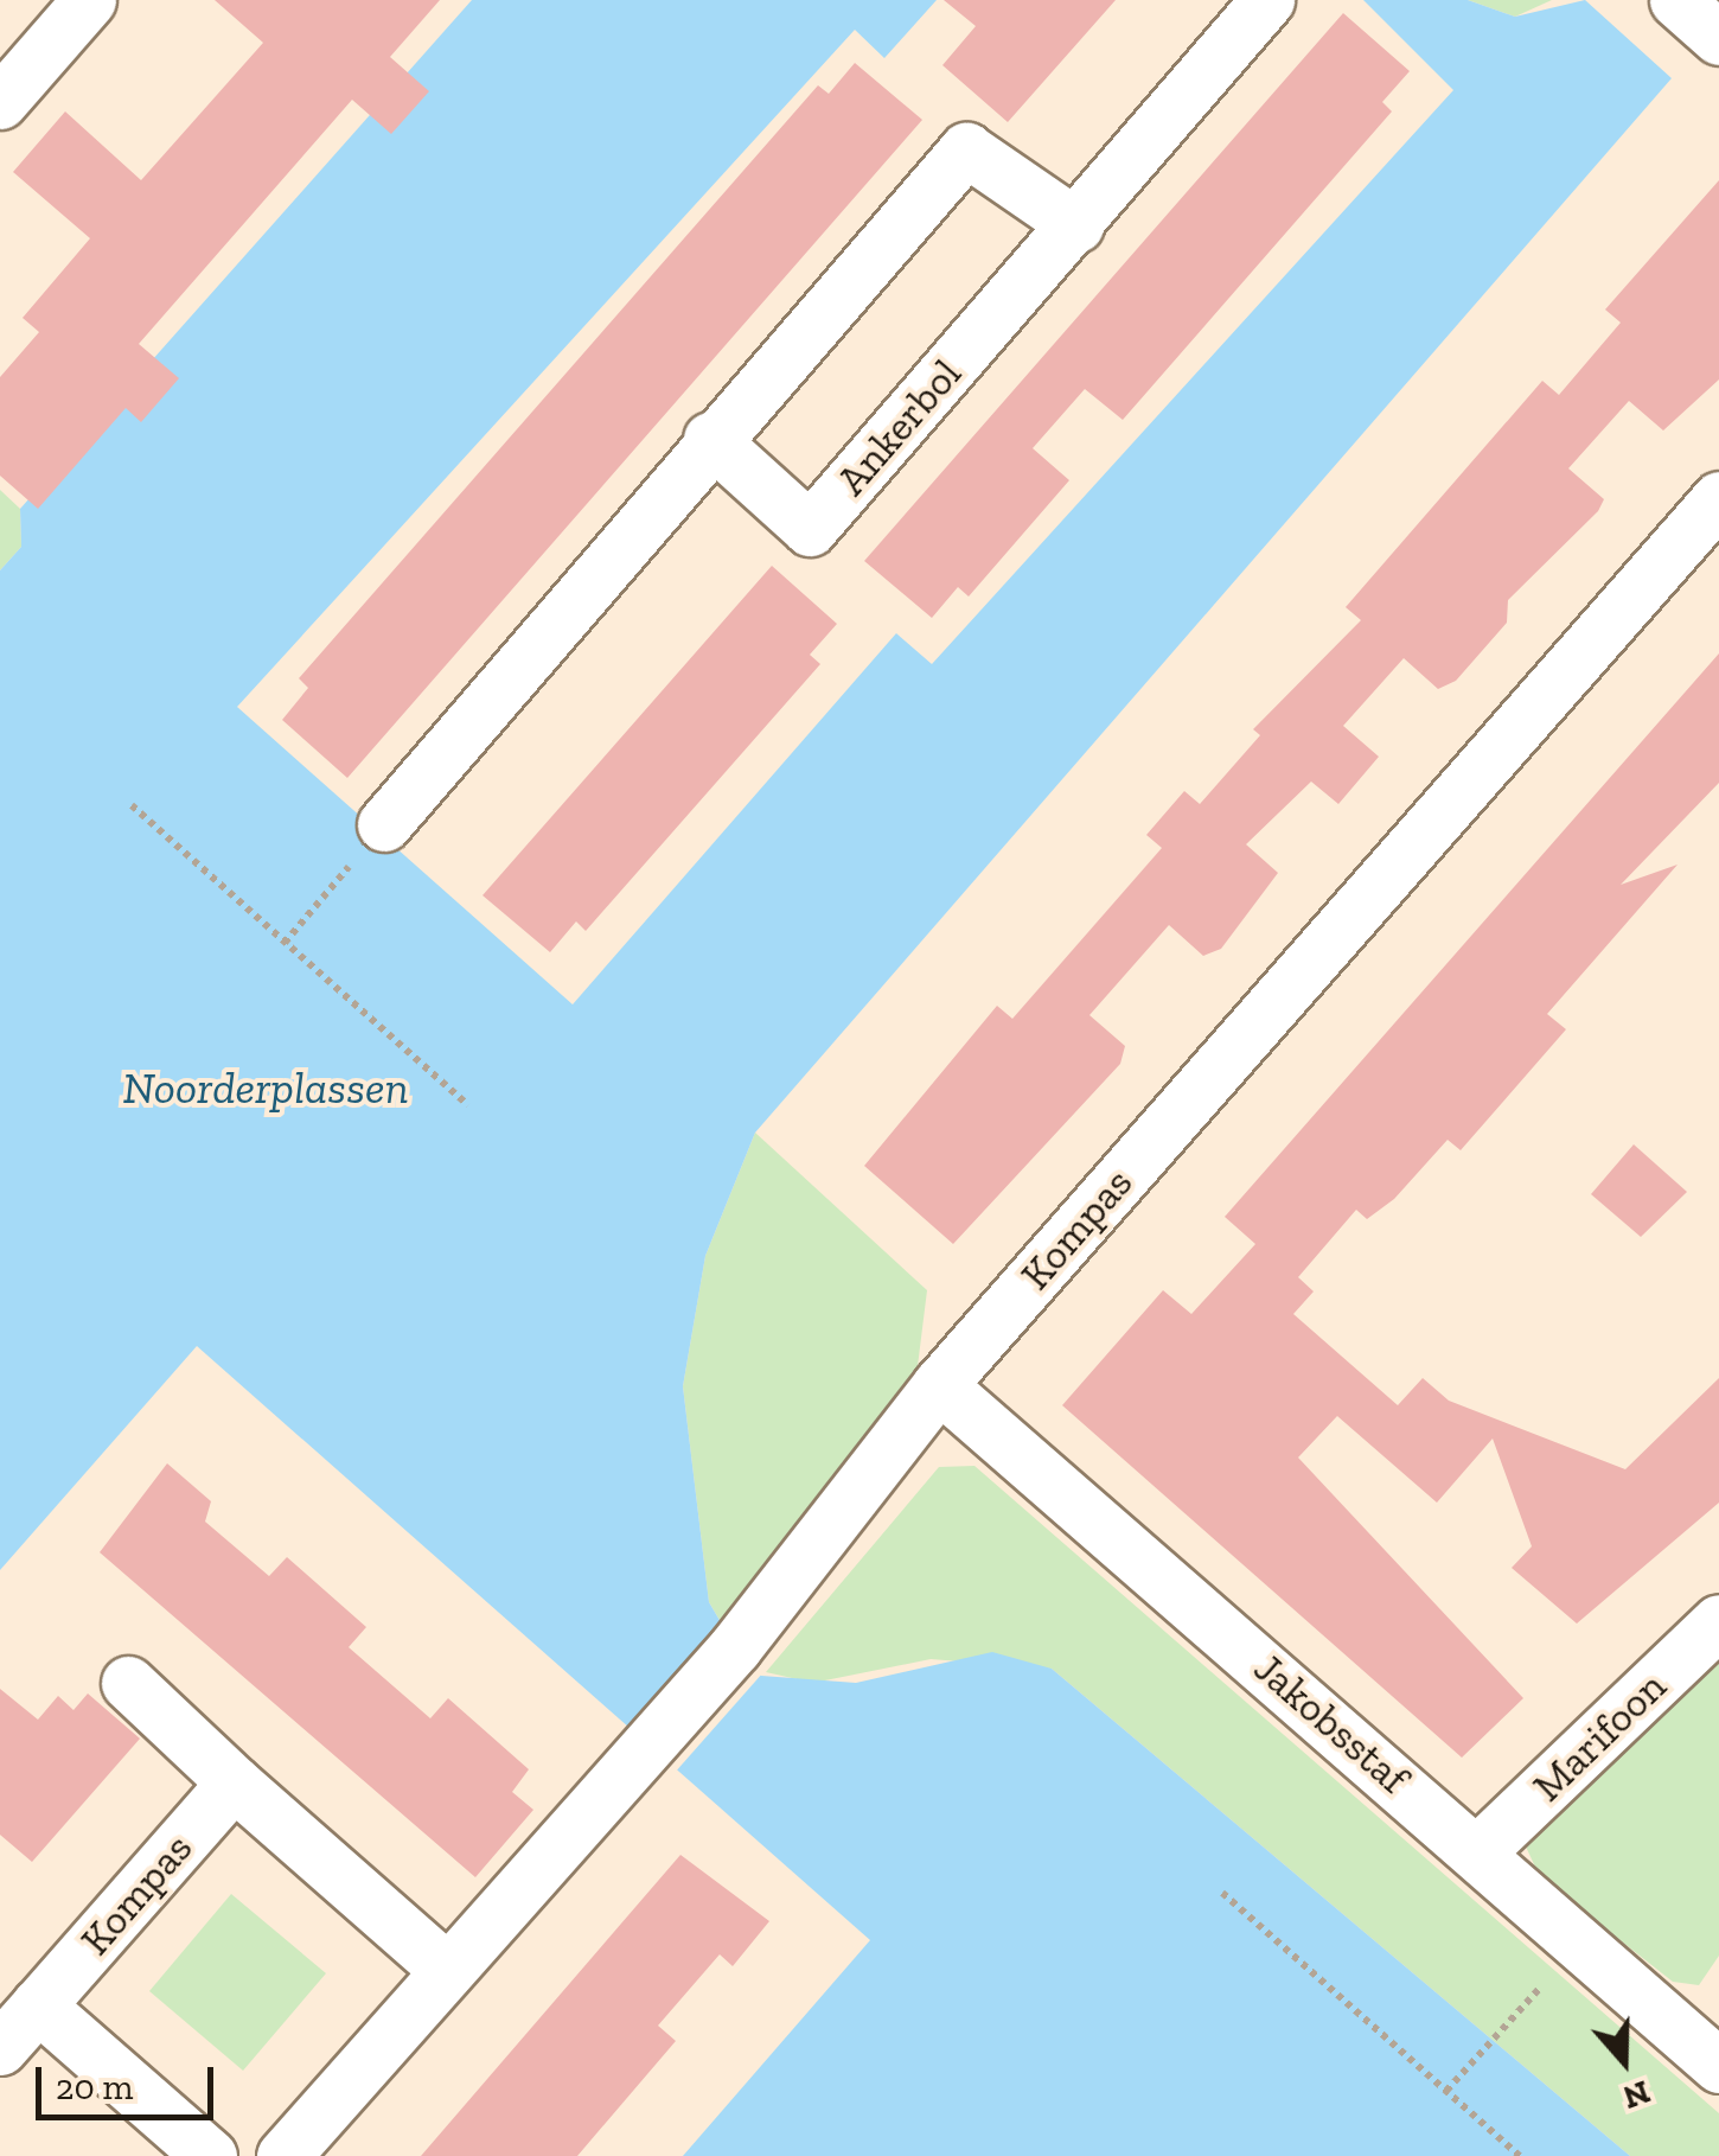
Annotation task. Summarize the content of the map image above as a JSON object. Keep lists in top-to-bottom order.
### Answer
{
  "streets": {
    "street": [
      "Ankerbol",
      "Kompas",
      "Jakobsstaf",
      "Marifoon"
    ]
  },
  "crossings": [
    ["Kompas", "Jakobsstaf"],
    ["Jakobsstaf", "Marifoon"]
  ],
  "water": ["Noorderplassen"],
  "scale_bar": "20 m",
  "north": "bottom"
}
